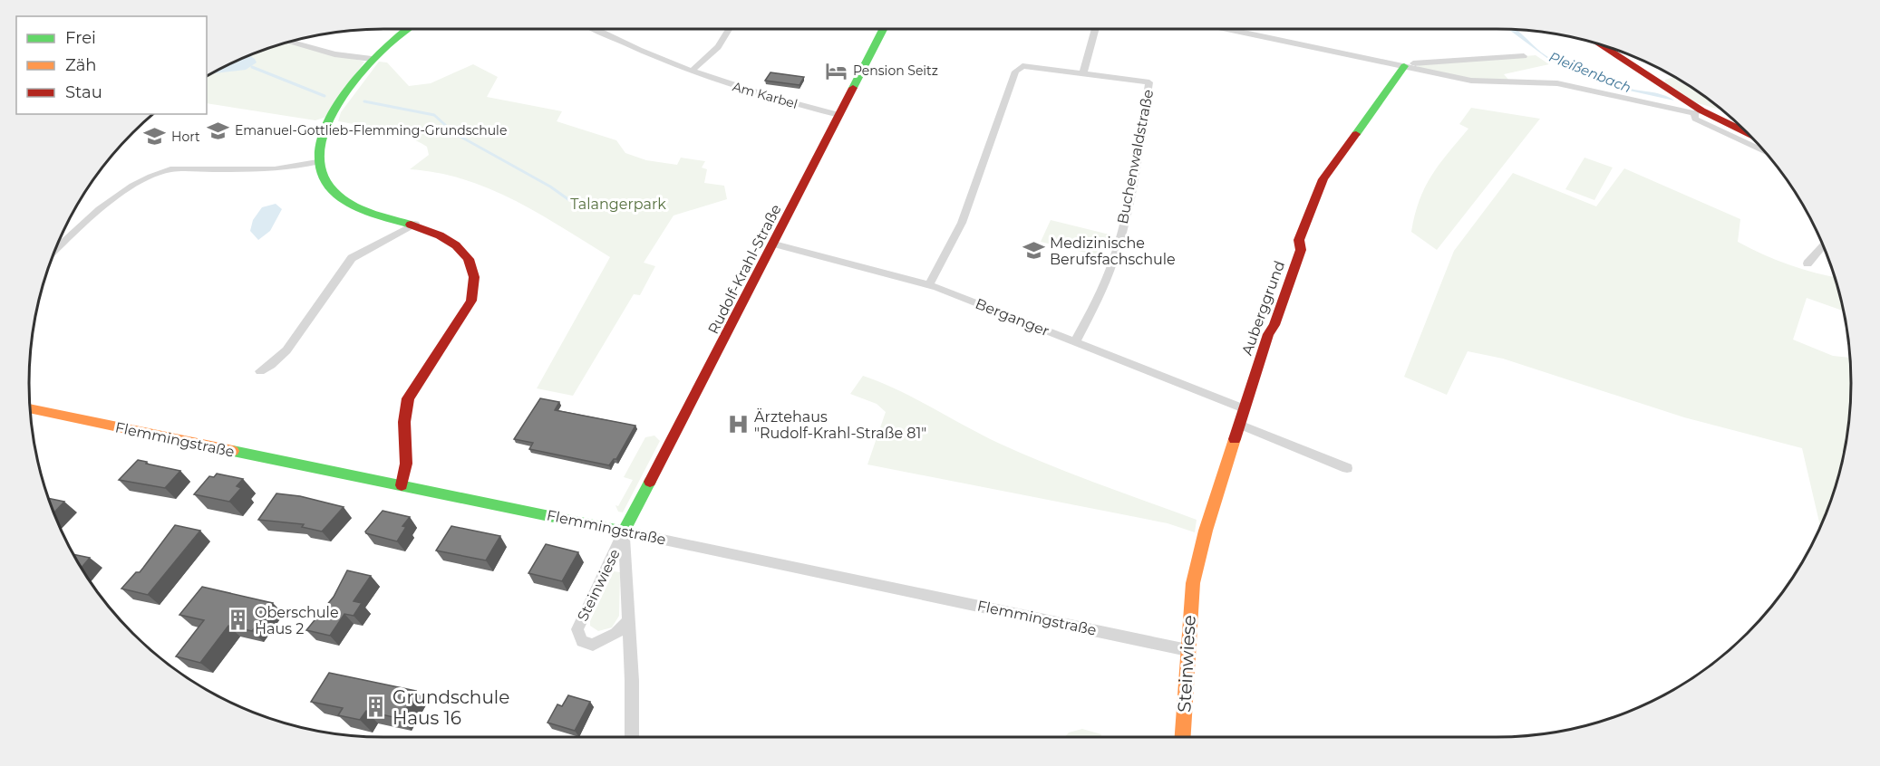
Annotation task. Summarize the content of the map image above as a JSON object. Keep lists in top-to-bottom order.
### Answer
{
  "streets": {
    "street": [
      "Am Karbel",
      "Buchenwaldstraße",
      "Rudolf-Krahl-Straße",
      "Auberggrund",
      "Berganger",
      "Flemmingstraße",
      "Steinwiese"
    ]
  },
  "crossings": [
    ["Am Karbel", "Rudolf-Krahl-Straße"],
    ["Buchenwaldstraße", "Berganger"],
    ["Rudolf-Krahl-Straße", "Berganger"],
    ["Rudolf-Krahl-Straße", "Flemmingstraße"],
    ["Rudolf-Krahl-Straße", "Steinwiese"],
    ["Auberggrund", "Berganger"],
    ["Auberggrund", "Steinwiese"],
    ["Flemmingstraße", "Steinwiese"]
  ],
  "water": ["Pleißenbach"],
  "parks": ["Talangerpark"],
  "places": {
    "hotel": ["Pension Seitz"],
    "school or university": ["Emanuel-Gottlieb-Flemming-Grundschule", "Hort", "Medizinische Berufsfachschule"],
    "hospital": ["Ärztehaus \"Rudolf-Krahl-Straße 81\""],
    "building": ["Oberschule Haus 2", "Grundschule Haus 16"]
  },
  "legend": ["Frei", "Zäh", "Stau"]
}
